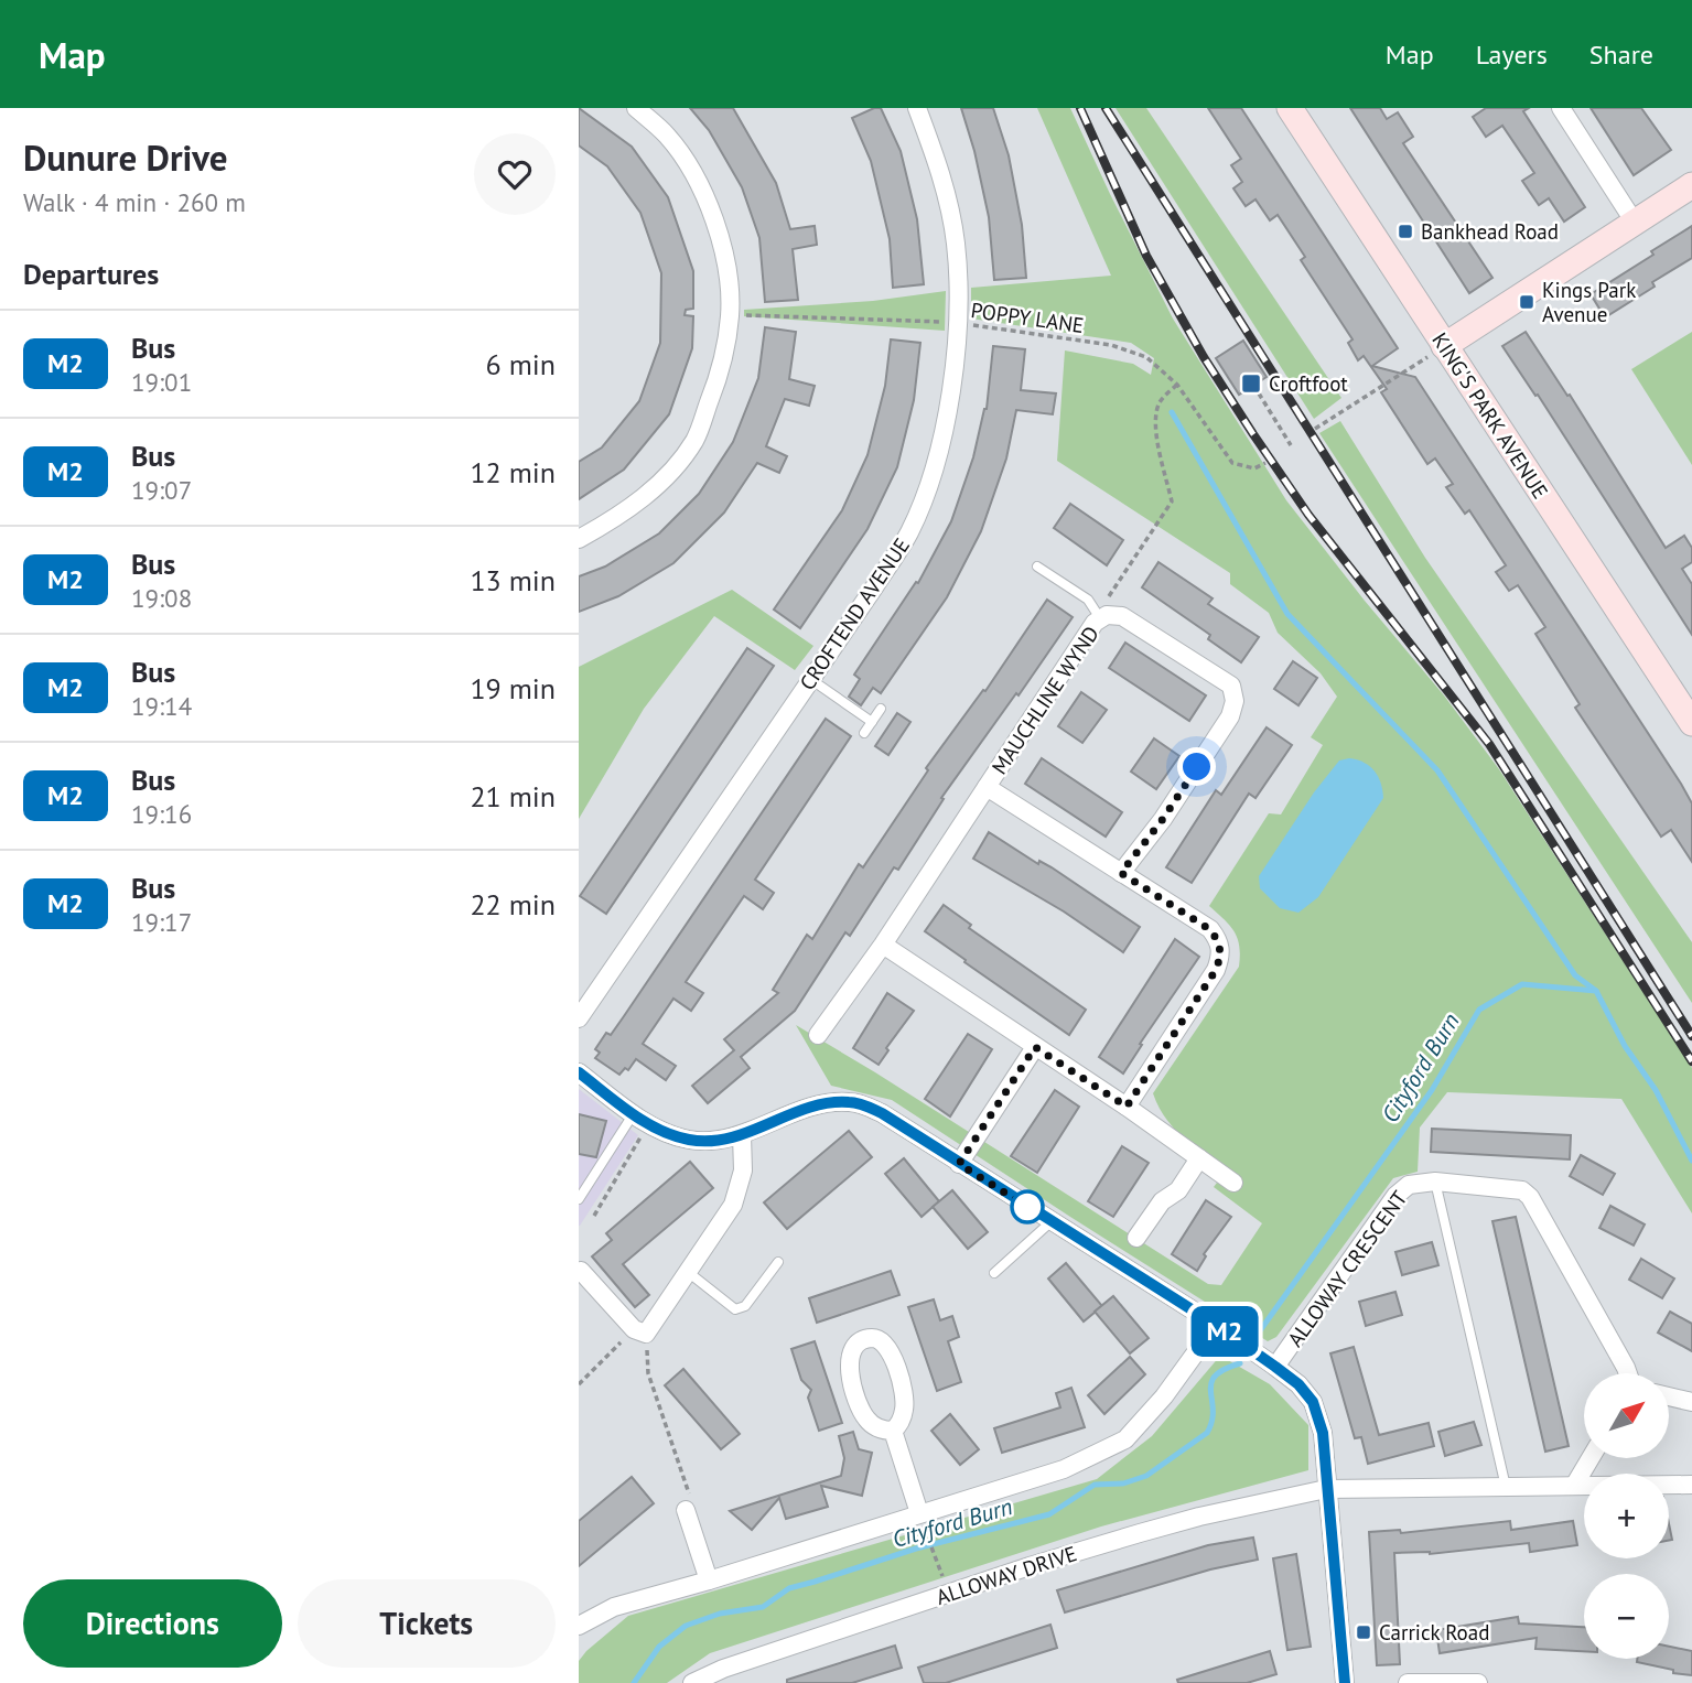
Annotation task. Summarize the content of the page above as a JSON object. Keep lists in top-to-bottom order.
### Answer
{
  "streets": {
    "main road": ["KING'S PARK AVENUE"],
    "street": [
      "CROFTEND AVENUE",
      "MAUCHLINE WYND",
      "ALLOWAY CRESCENT",
      "ALLOWAY DRIVE"
    ],
    "path": ["POPPY LANE"]
  },
  "crossings": [
    ["POPPY LANE", "CROFTEND AVENUE"]
  ],
  "water": ["Cityford Burn"],
  "places": {
    "transit": [
      "Bankhead Road",
      "Kings Park Avenue",
      "Croftfoot",
      "Carrick Road"
    ]
  },
  "lines": ["bus line M2"],
  "north": "top right",
  "page": {
    "header": "Map",
    "nav": ["Map", "Layers", "Share"],
    "heading": [
      ["Dunure Drive", "Walk · 4 min · 260 m"],
      "Departures"
    ],
    "on_map": "M2",
    "list": [
      {
        "mark": "M2",
        "name": "Bus",
        "note": "19:01",
        "value": "6 min"
      },
      {
        "mark": "M2",
        "name": "Bus",
        "note": "19:07",
        "value": "12 min"
      },
      {
        "mark": "M2",
        "name": "Bus",
        "note": "19:08",
        "value": "13 min"
      },
      {
        "mark": "M2",
        "name": "Bus",
        "note": "19:14",
        "value": "19 min"
      },
      {
        "mark": "M2",
        "name": "Bus",
        "note": "19:16",
        "value": "21 min"
      },
      {
        "mark": "M2",
        "name": "Bus",
        "note": "19:17",
        "value": "22 min"
      }
    ],
    "map_buttons": ["+", "−"],
    "buttons": ["Directions", "Tickets"]
  }
}
